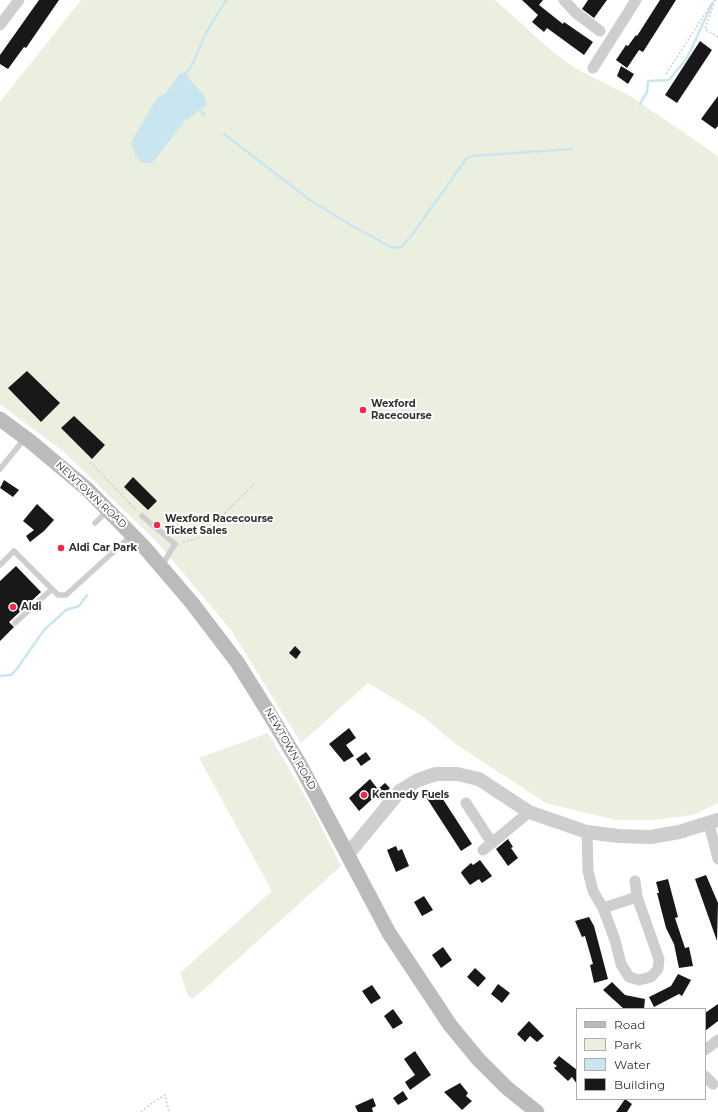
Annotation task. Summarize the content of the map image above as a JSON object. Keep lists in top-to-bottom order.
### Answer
{
  "streets": {
    "main road": ["NEWTOWN ROAD"]
  },
  "places": [
    "Wexford Racecourse",
    "Wexford Racecourse Ticket Sales",
    "Aldi Car Park",
    "Aldi",
    "Kennedy Fuels"
  ],
  "legend": [
    "Road",
    "Park",
    "Water",
    "Building"
  ]
}
